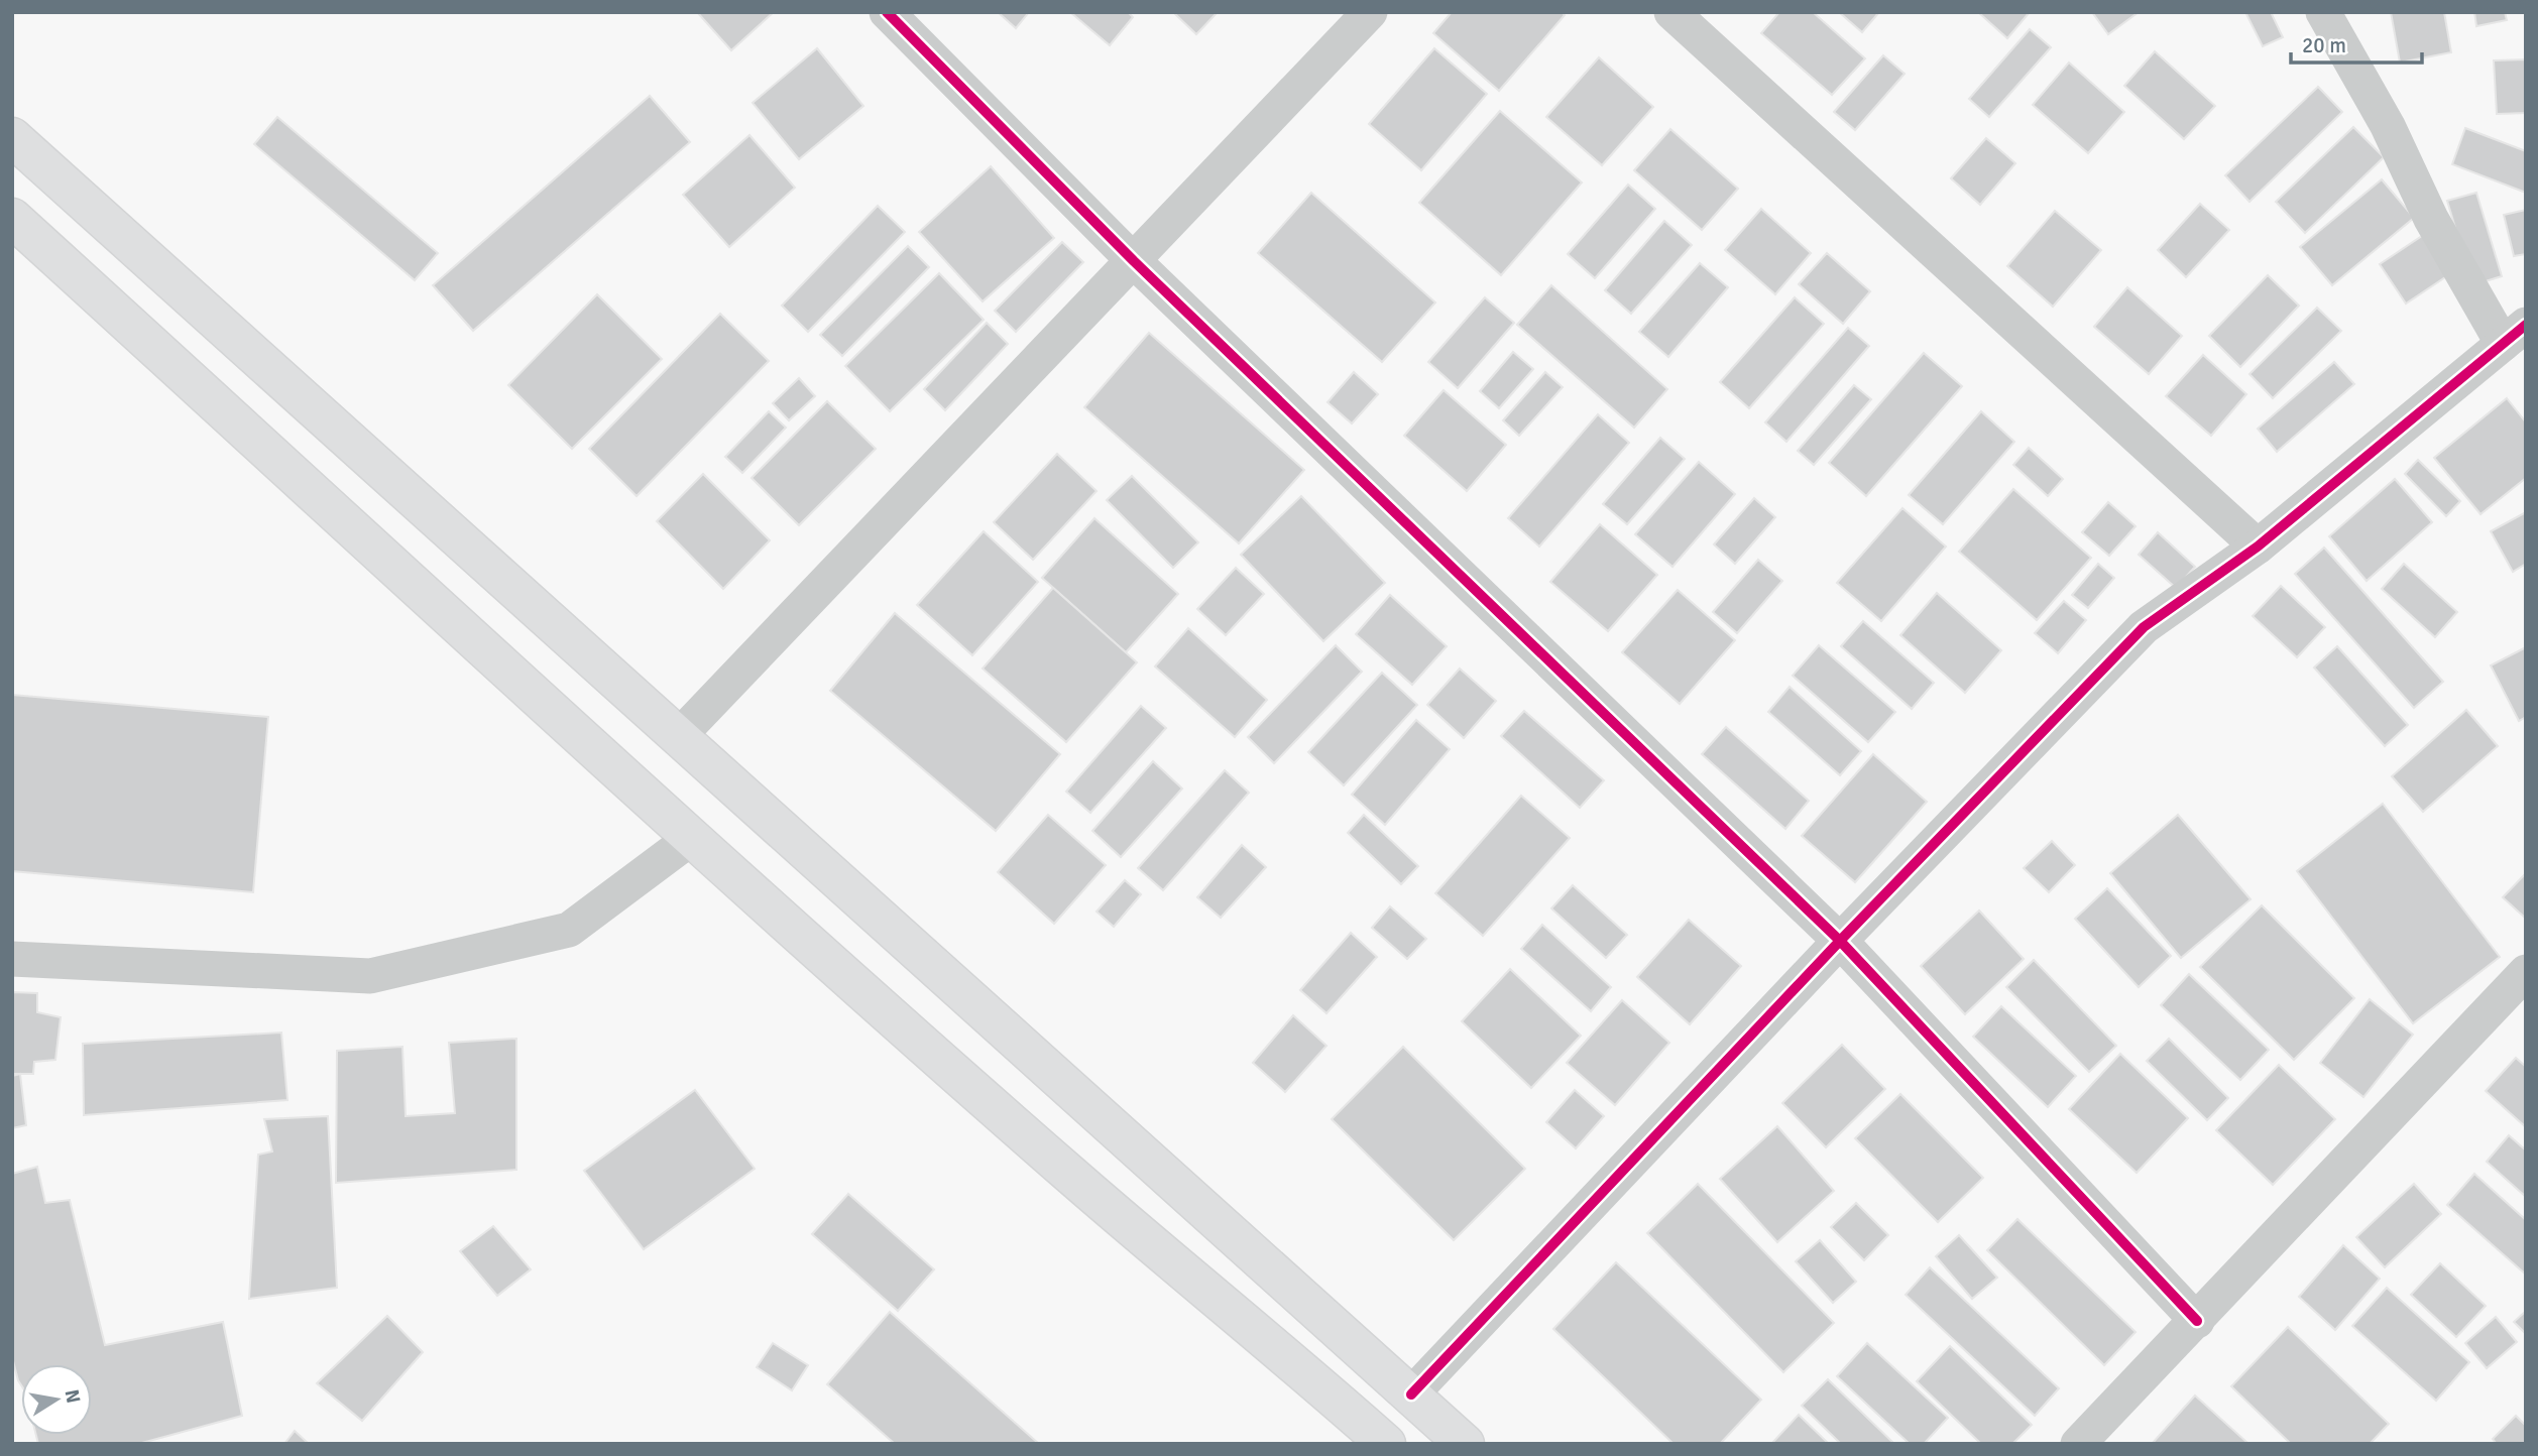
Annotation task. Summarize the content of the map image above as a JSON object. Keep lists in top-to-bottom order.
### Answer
{
  "scale_bar": "20 m",
  "north": "right"
}
